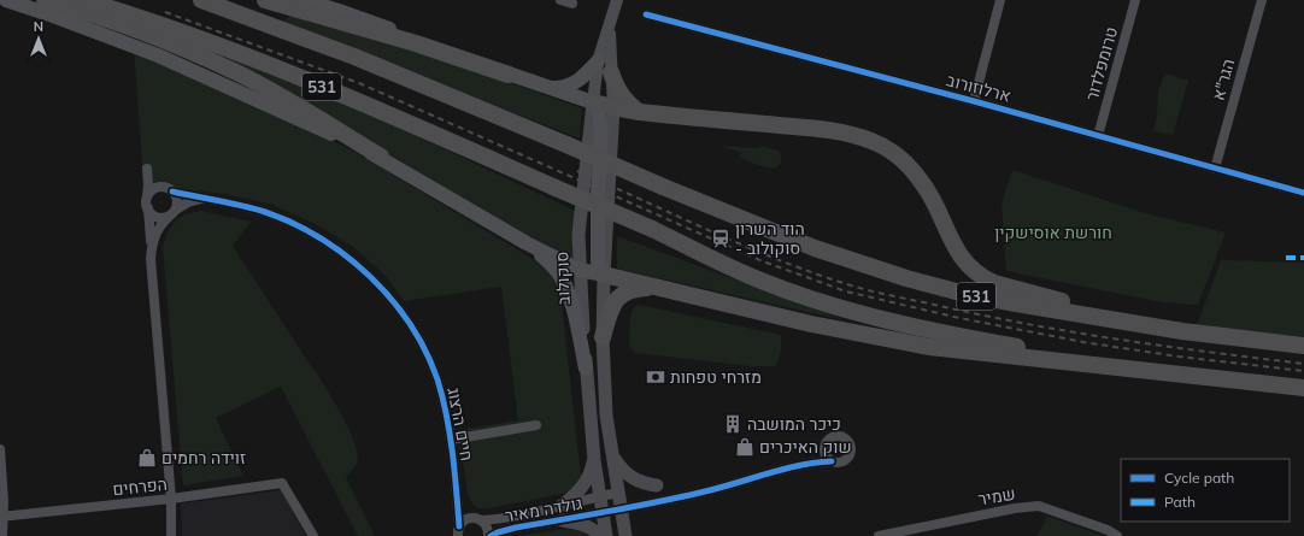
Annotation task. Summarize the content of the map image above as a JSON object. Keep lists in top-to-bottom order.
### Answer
{
  "streets": {
    "highway": ["531"],
    "main road": ["סוקולוב"],
    "street": [
      "טרומפלדור",
      "הגר\"א",
      "ארלוזורוב",
      "חיים הרצוג",
      "הפרחים",
      "שמיר",
      "גולדה מאיר"
    ]
  },
  "crossings": [
    ["טרומפלדור", "ארלוזורוב"],
    ["הגר\"א", "ארלוזורוב"],
    ["סוקולוב", "גולדה מאיר"]
  ],
  "parks": ["חורשת אוסישקין"],
  "places": {
    "station": ["הוד השרון - סוקולוב"],
    "bank": ["מזרחי טפחות"],
    "building": ["כיכר המושבה"],
    "shop": ["שוק האיכרים", "זוידה רחמים"]
  },
  "legend": ["Cycle path", "Path"],
  "north": "top"
}
